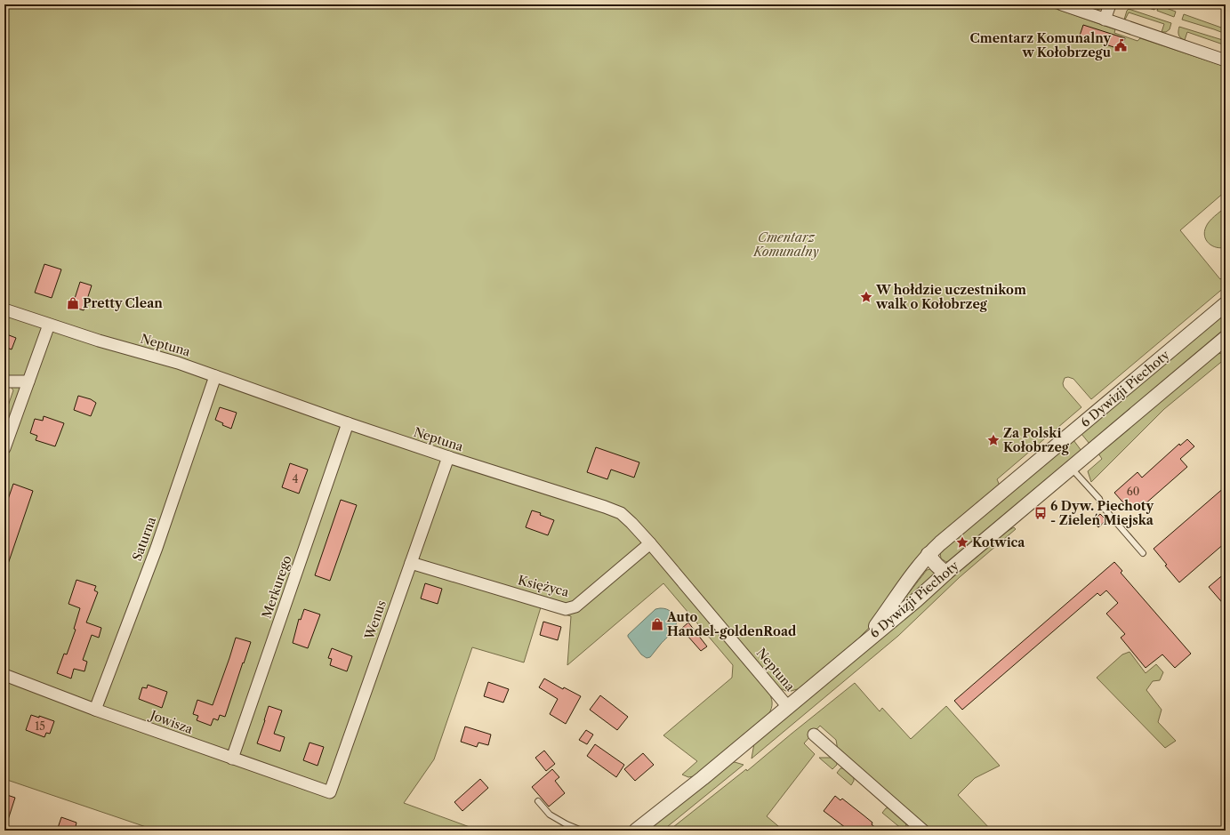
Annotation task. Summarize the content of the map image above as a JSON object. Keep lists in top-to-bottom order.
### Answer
{
  "streets": {
    "street": [
      "Neptuna",
      "6 Dywizji Piechoty",
      "Saturna",
      "Księżyca",
      "Merkurego",
      "Wenus",
      "Jowisza"
    ]
  },
  "crossings": [
    ["Neptuna", "6 Dywizji Piechoty"],
    ["Neptuna", "Saturna"],
    ["Neptuna", "Księżyca"],
    ["Neptuna", "Merkurego"],
    ["Neptuna", "Wenus"],
    ["Saturna", "Jowisza"],
    ["Księżyca", "Wenus"],
    ["Merkurego", "Jowisza"],
    ["Wenus", "Jowisza"]
  ],
  "parks": ["Cmentarz Komunalny"],
  "places": {
    "public building": ["Cmentarz Komunalny w Kołobrzegu"],
    "place": ["W hołdzie uczestnikom walk o Kołobrzeg", "Za Polski Kołobrzeg", "Kotwica"],
    "shop": ["Pretty Clean", "Auto Handel-goldenRoad"],
    "bus stop": ["6 Dyw. Piechoty - Zieleń Miejska"]
  },
  "house_numbers": ["4", "60", "15"]
}
